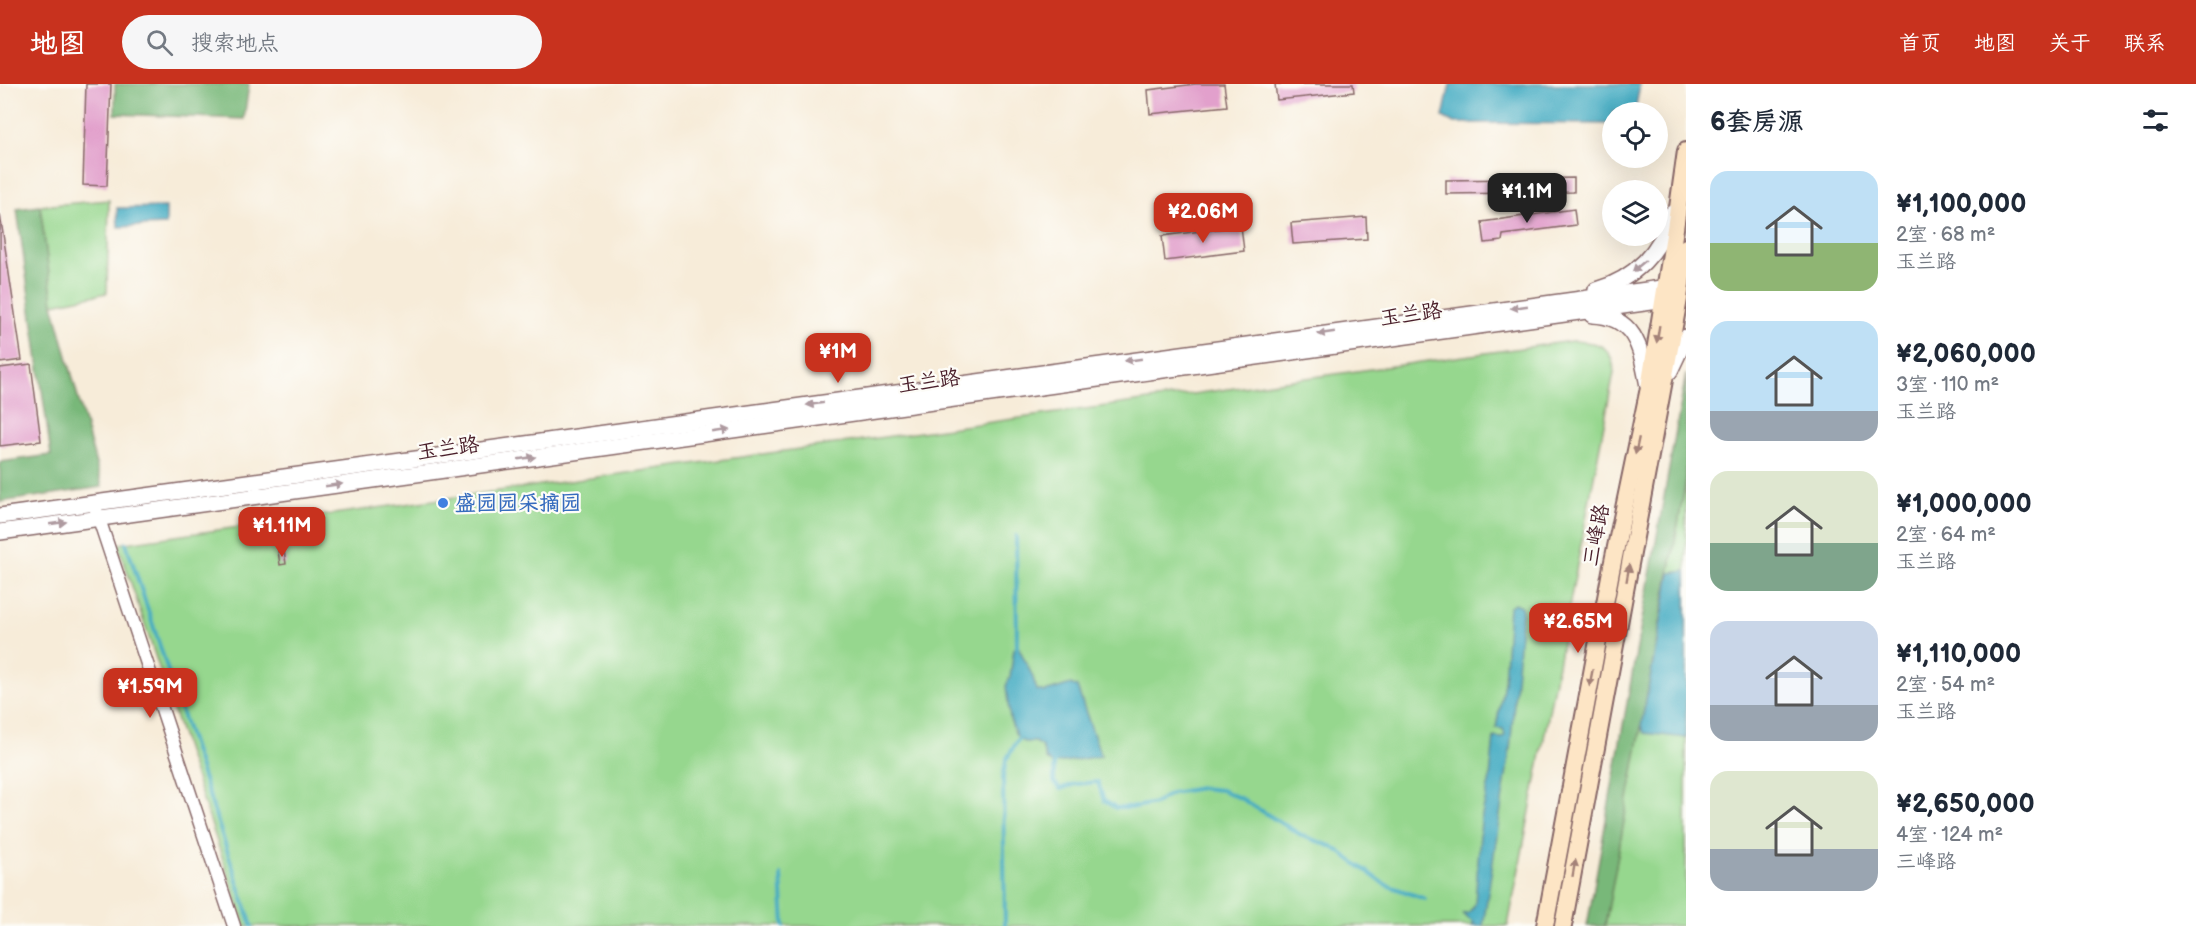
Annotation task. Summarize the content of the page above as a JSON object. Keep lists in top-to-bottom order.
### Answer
{
  "streets": {
    "main road": ["三峰路"],
    "street": ["玉兰路"]
  },
  "crossings": [
    ["玉兰路", "三峰路"]
  ],
  "places": ["盛园园采摘园"],
  "page": {
    "header": "地图",
    "search": "搜索地点",
    "nav": [
      "首页",
      "地图",
      "关于",
      "联系"
    ],
    "heading": "6套房源",
    "list": [
      {
        "name": "¥1,100,000",
        "note": "2室 · 68 m² · 玉兰路"
      },
      {
        "name": "¥2,060,000",
        "note": "3室 · 110 m² · 玉兰路"
      },
      {
        "name": "¥1,000,000",
        "note": "2室 · 64 m² · 玉兰路"
      },
      {
        "name": "¥1,110,000",
        "note": "2室 · 54 m² · 玉兰路"
      },
      {
        "name": "¥2,650,000",
        "note": "4室 · 124 m² · 三峰路"
      }
    ],
    "price": [
      "¥1.1M",
      "¥2.06M",
      "¥1M",
      "¥1.11M",
      "¥2.65M",
      "¥1.59M"
    ]
  }
}
